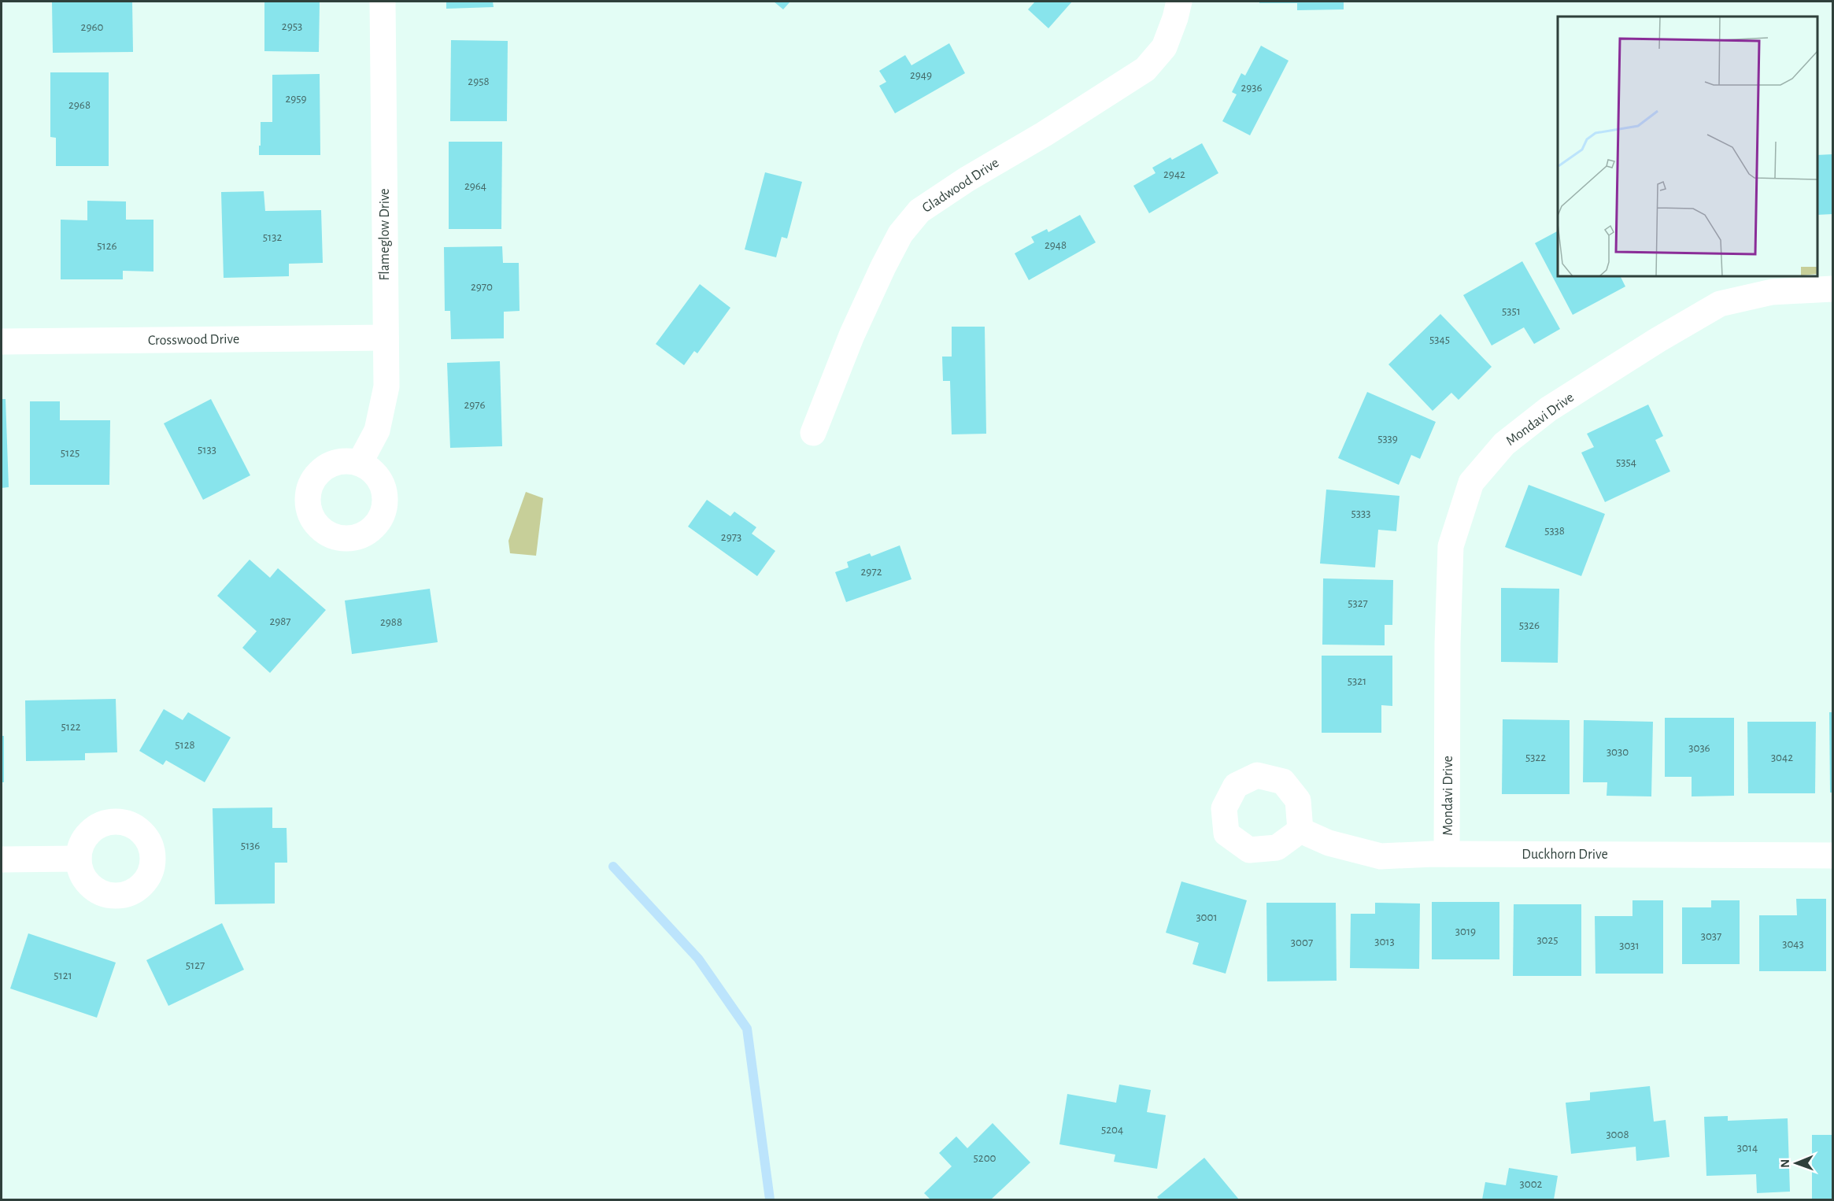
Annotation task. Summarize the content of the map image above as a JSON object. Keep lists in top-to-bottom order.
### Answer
{
  "streets": {
    "street": [
      "Gladwood Drive",
      "Flameglow Drive",
      "Crosswood Drive",
      "Mondavi Drive",
      "Duckhorn Drive"
    ]
  },
  "crossings": [
    ["Flameglow Drive", "Crosswood Drive"],
    ["Mondavi Drive", "Duckhorn Drive"]
  ],
  "house_numbers": [
    "2953",
    "2960",
    "2949",
    "2958",
    "2936",
    "2959",
    "2968",
    "2942",
    "2964",
    "5132",
    "2948",
    "5126",
    "2970",
    "5351",
    "5345",
    "2976",
    "5339",
    "5133",
    "5125",
    "5354",
    "5333",
    "5338",
    "2973",
    "2972",
    "5327",
    "2987",
    "2988",
    "5326",
    "5321",
    "5122",
    "5128",
    "3036",
    "3030",
    "5322",
    "3042",
    "5136",
    "3001",
    "3019",
    "3037",
    "3025",
    "3013",
    "3007",
    "3043",
    "3031",
    "5127",
    "5121",
    "5204",
    "3008",
    "3014",
    "5200",
    "3002"
  ],
  "north": "left"
}
